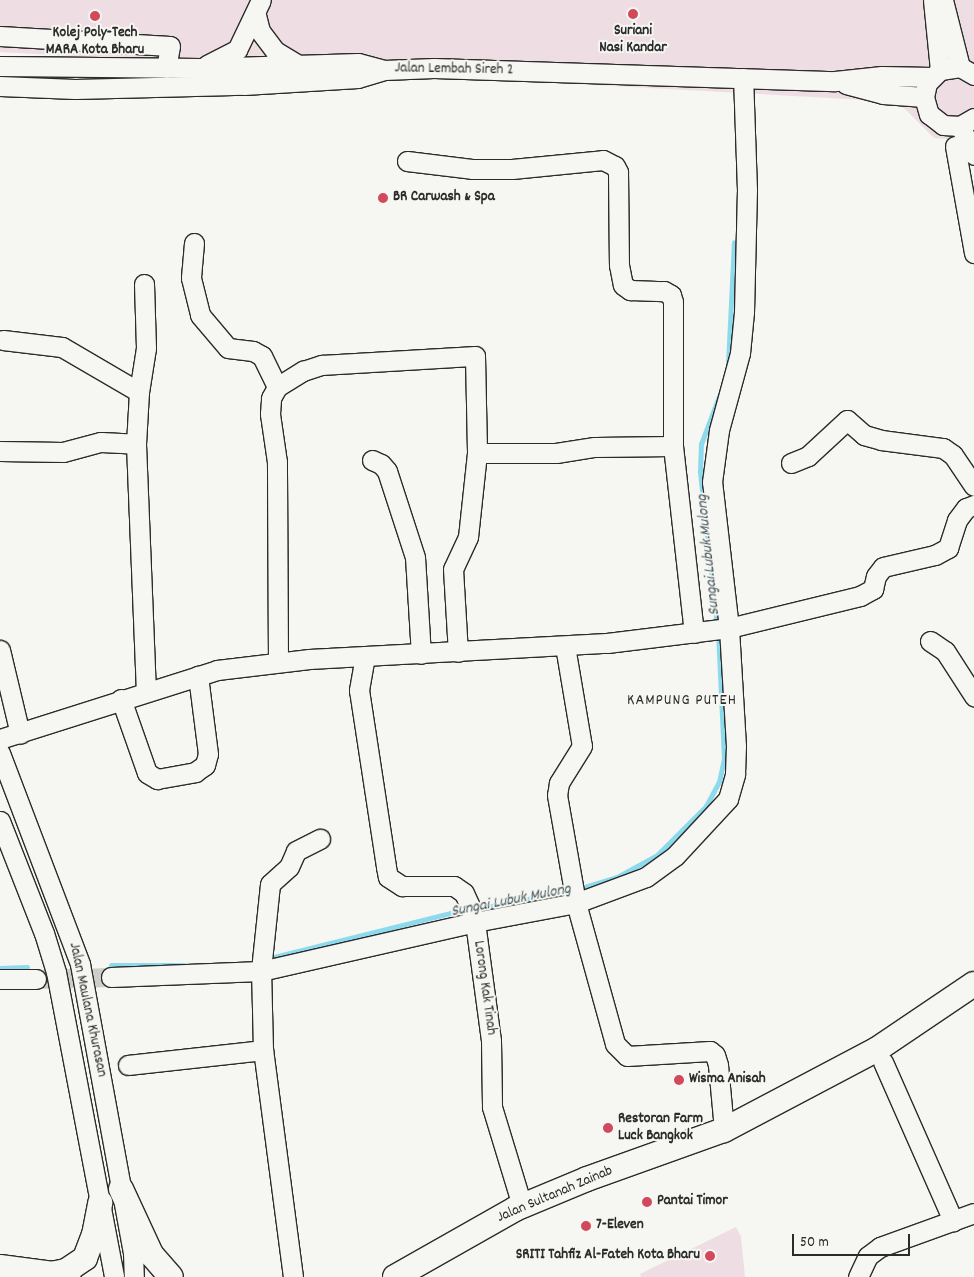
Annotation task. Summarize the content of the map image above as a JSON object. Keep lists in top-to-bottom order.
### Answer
{
  "streets": {
    "main road": ["Jalan Sultanah Zainab"],
    "street": ["Jalan Lembah Sireh 2", "Lorong Kak Tinah", "Jalan Maulana Khurasan"]
  },
  "crossings": [
    ["Lorong Kak Tinah", "Jalan Sultanah Zainab"]
  ],
  "districts": ["KAMPUNG PUTEH"],
  "water": ["Sungai Lubuk Mulong"],
  "places": [
    "Suriani Nasi Kandar",
    "Kolej Poly-Tech MARA Kota Bharu",
    "BR Carwash & Spa",
    "Wisma Anisah",
    "Restoran Farm Luck Bangkok",
    "Pantai Timor",
    "7-Eleven",
    "SRITI Tahfiz Al-Fateh Kota Bharu"
  ],
  "scale_bar": "50 m"
}
